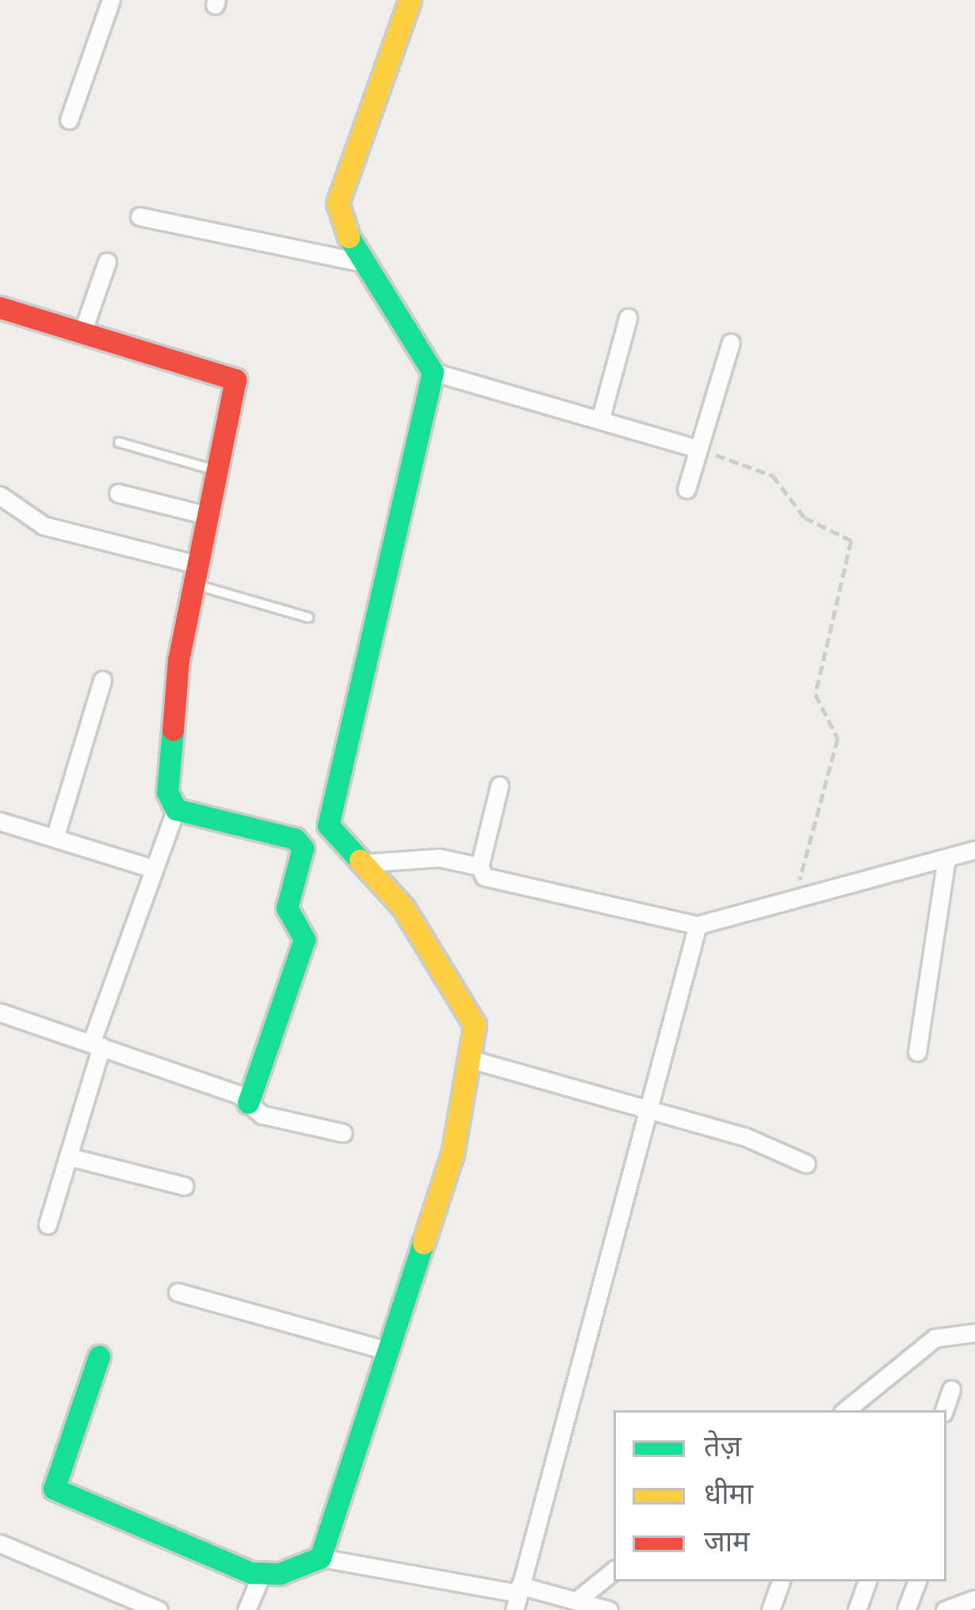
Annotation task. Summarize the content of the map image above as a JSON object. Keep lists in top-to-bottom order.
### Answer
{
  "legend": ["तेज़", "धीमा", "जाम"]
}
